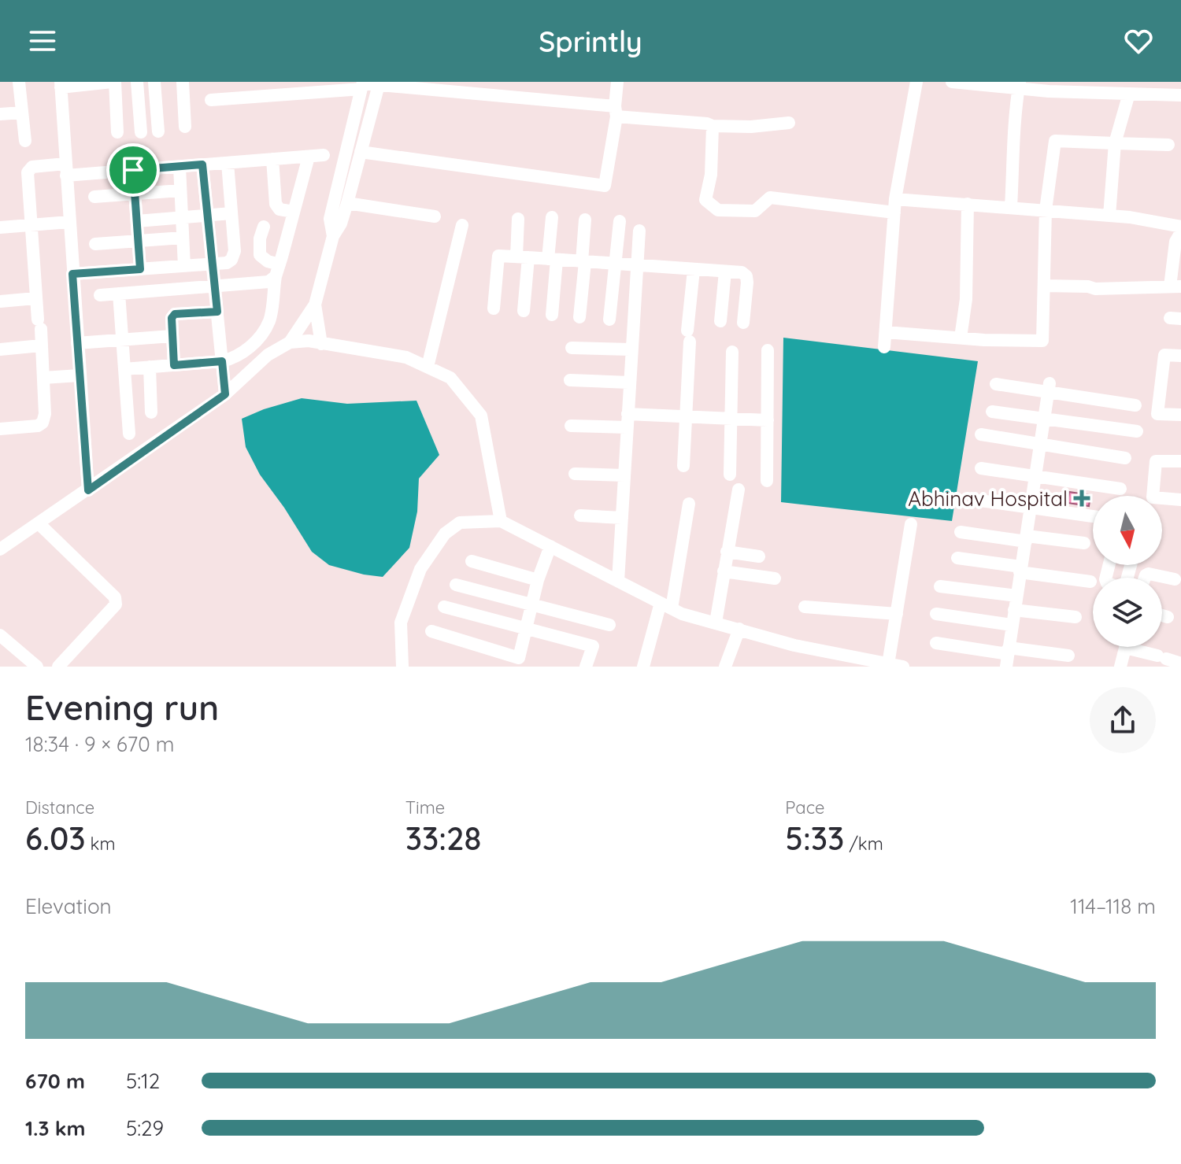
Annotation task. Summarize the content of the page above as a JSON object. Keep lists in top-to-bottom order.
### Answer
{
  "places": {
    "health": ["Abhinav Hospital"]
  },
  "north": "bottom",
  "page": {
    "header": "Sprintly",
    "heading": ["Evening run", "18:34 · 9 × 670 m"],
    "stats": [
      ["Distance", "6.03 km"],
      ["Time", "33:28"],
      ["Pace", "5:33 /km"]
    ],
    "chart": ["Elevation", "114–118 m"],
    "list": [
      {
        "name": "670 m",
        "note": "5:12"
      },
      {
        "name": "1.3 km",
        "note": "5:29"
      }
    ]
  }
}
